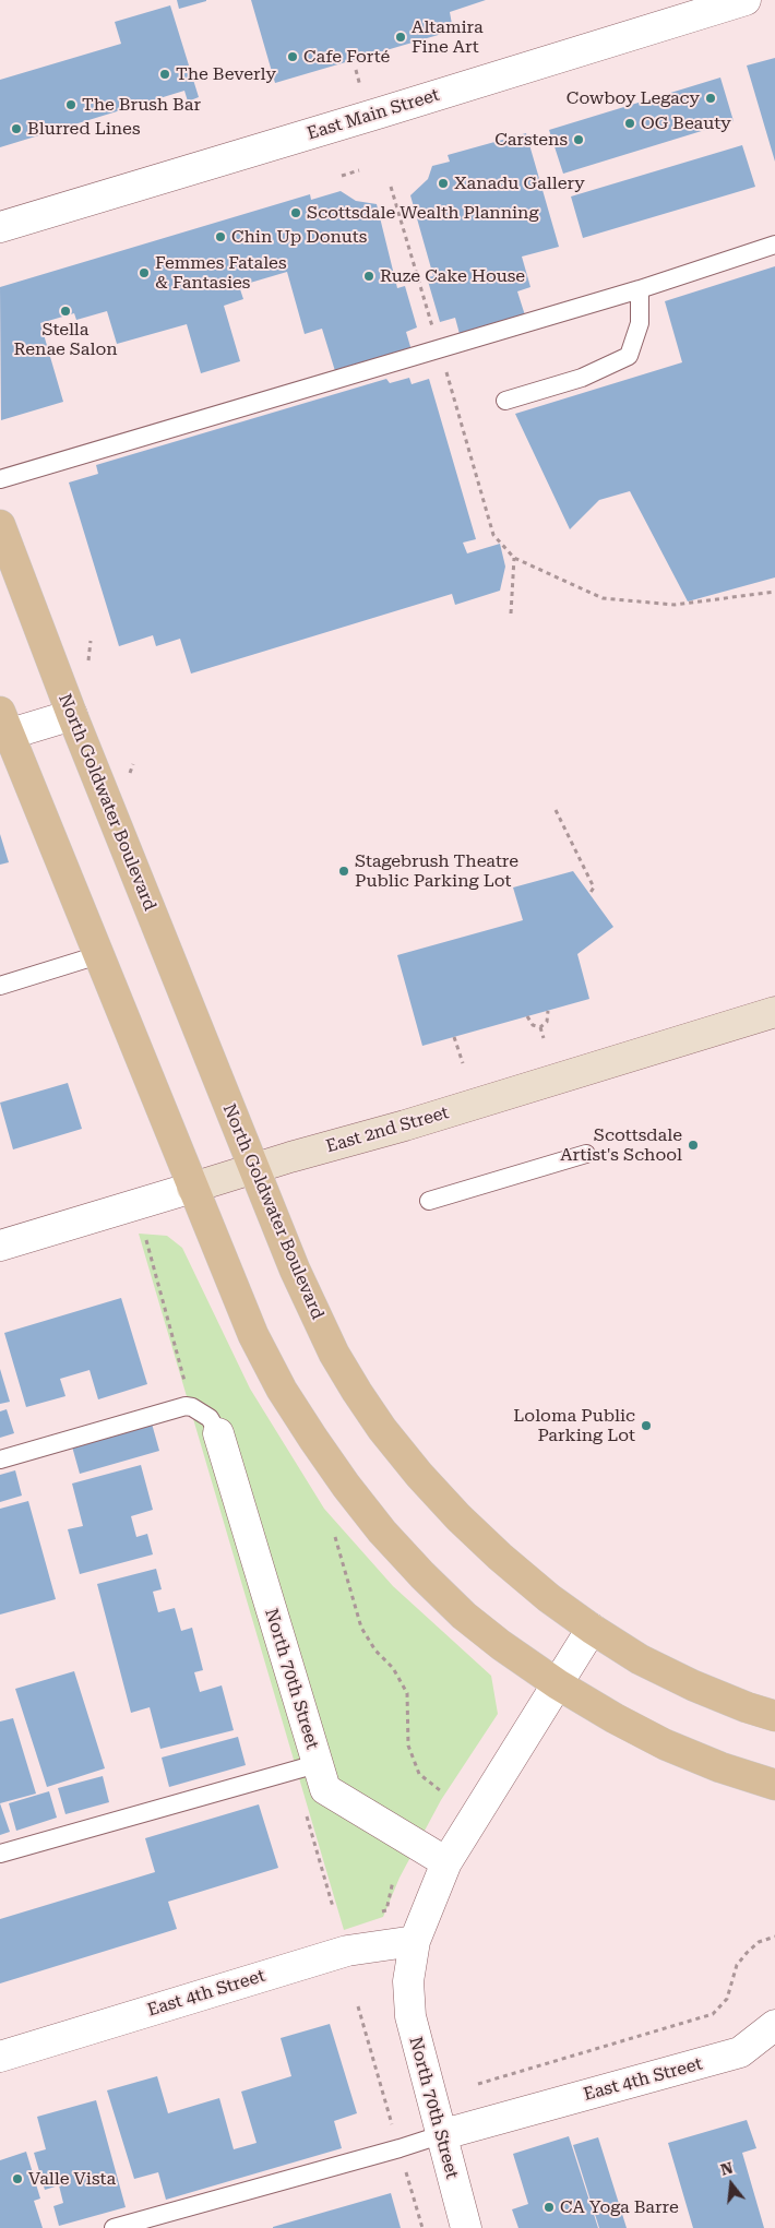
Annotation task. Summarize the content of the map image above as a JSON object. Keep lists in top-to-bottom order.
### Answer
{
  "streets": {
    "main road": ["North Goldwater Boulevard"],
    "street": [
      "East Main Street",
      "East 2nd Street",
      "North 70th Street",
      "East 4th Street"
    ]
  },
  "crossings": [
    ["North Goldwater Boulevard", "East 2nd Street"],
    ["North Goldwater Boulevard", "North 70th Street"],
    ["North 70th Street", "East 4th Street"]
  ],
  "places": [
    "Altamira Fine Art",
    "Cafe Forté",
    "The Beverly",
    "Cowboy Legacy",
    "The Brush Bar",
    "OG Beauty",
    "Blurred Lines",
    "Carstens",
    "Xanadu Gallery",
    "Scottsdale Wealth Planning",
    "Chin Up Donuts",
    "Femmes Fatales & Fantasies",
    "Ruze Cake House",
    "Stella Renae Salon",
    "Stagebrush Theatre Public Parking Lot",
    "Scottsdale Artist's School",
    "Loloma Public Parking Lot",
    "Valle Vista",
    "CA Yoga Barre"
  ],
  "north": "top"
}
